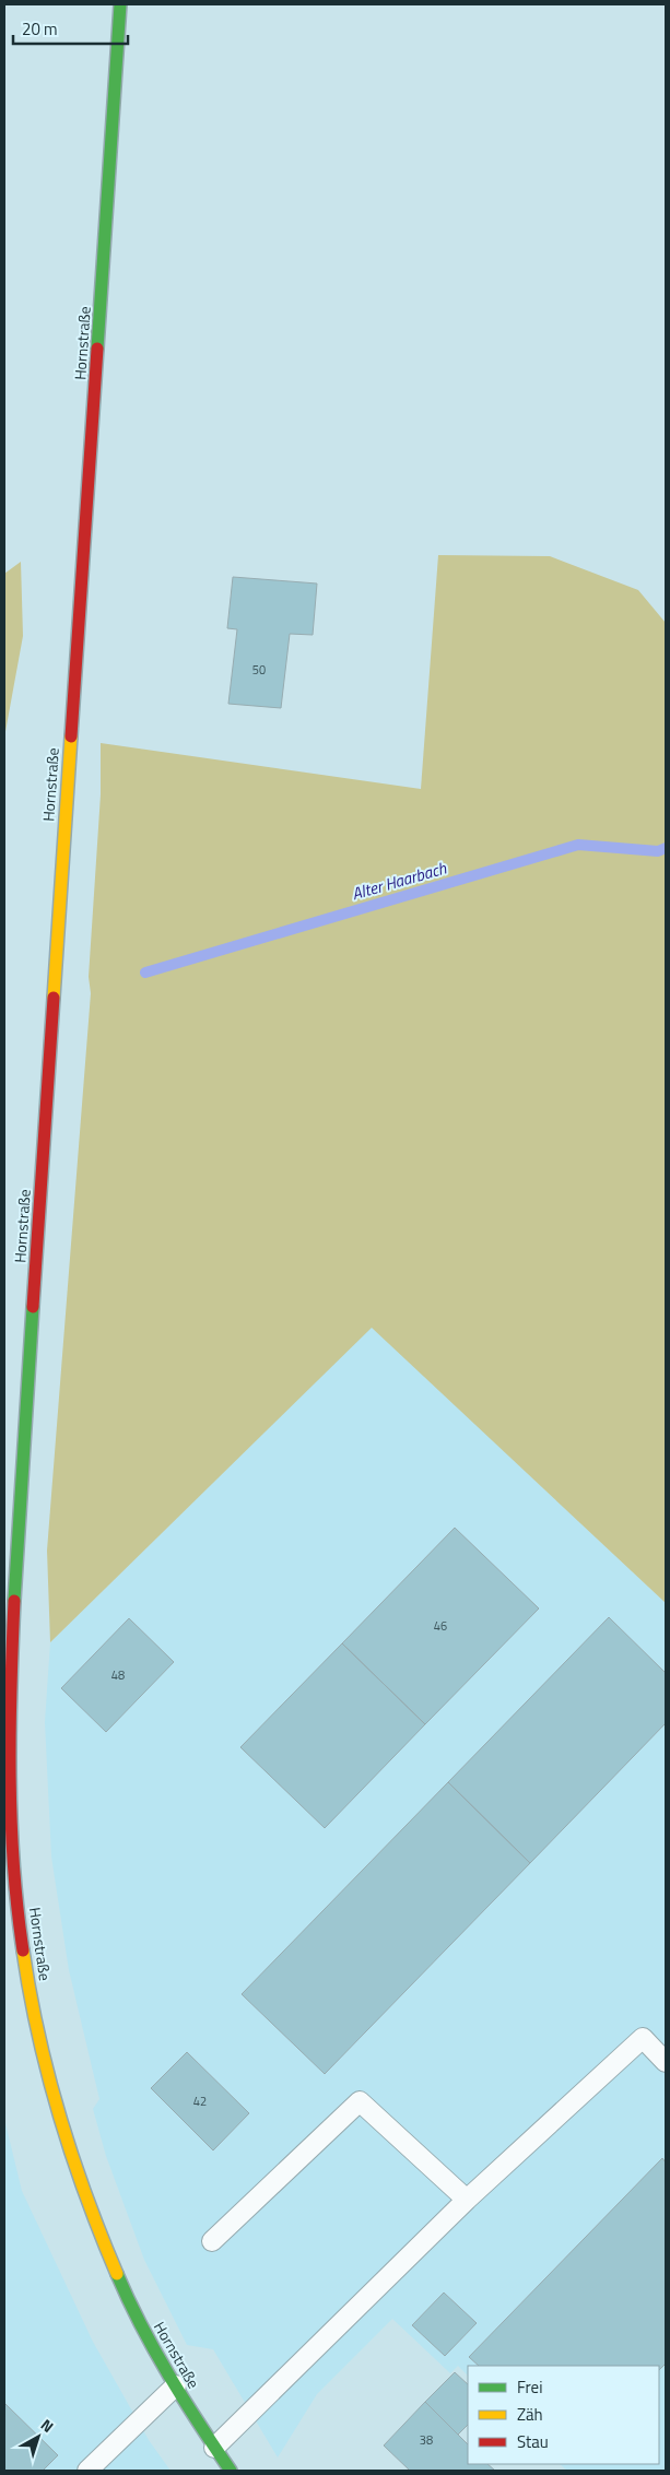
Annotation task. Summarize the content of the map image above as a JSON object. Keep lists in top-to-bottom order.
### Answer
{
  "streets": {
    "street": ["Hornstraße"]
  },
  "water": ["Alter Haarbach"],
  "house_numbers": [
    "50",
    "46",
    "48",
    "42",
    "38"
  ],
  "legend": ["Frei", "Zäh", "Stau"],
  "scale_bar": "20 m",
  "north": "top right"
}
